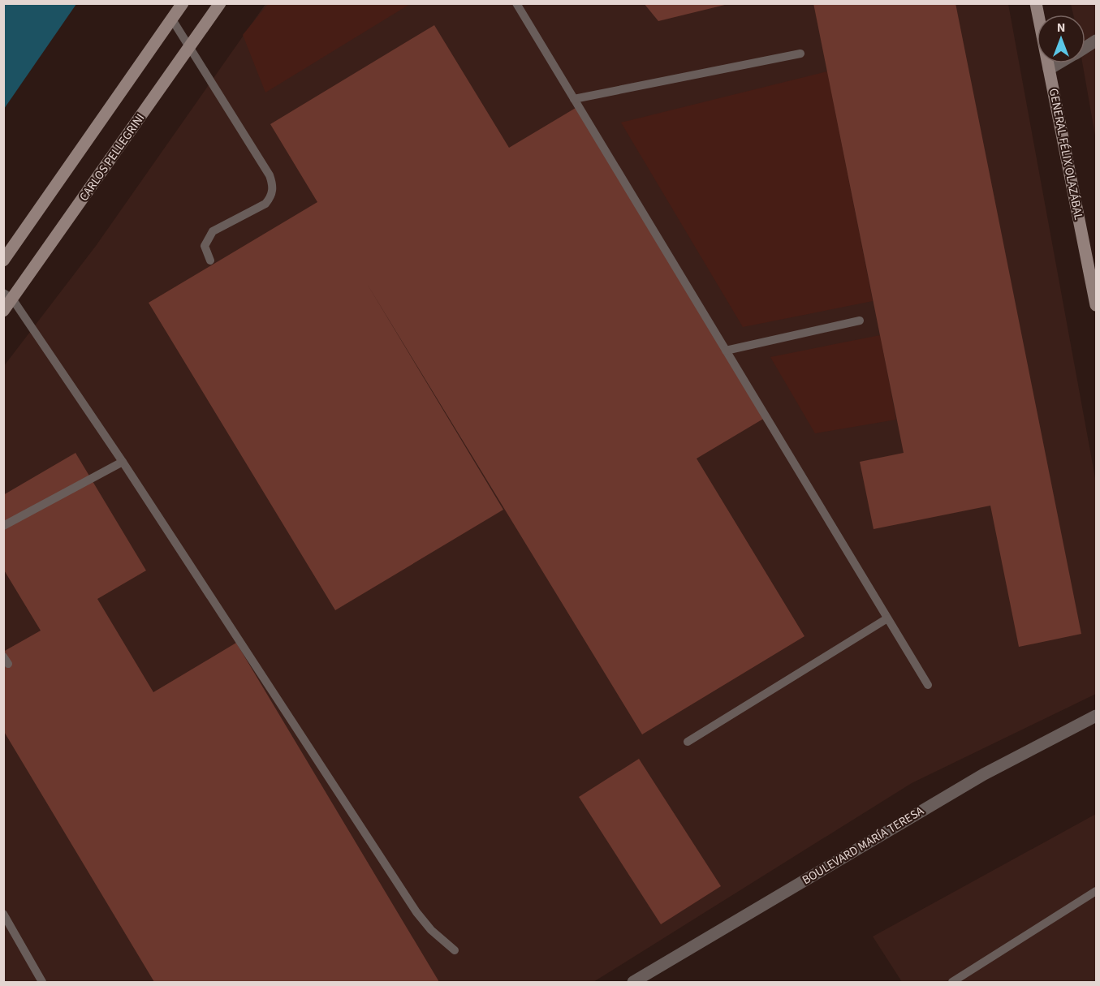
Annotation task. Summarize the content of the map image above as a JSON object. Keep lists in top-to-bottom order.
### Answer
{
  "streets": {
    "main road": ["GENERAL FÉLIX OLAZÁBAL", "CARLOS PELLEGRINI"],
    "street": ["BOULEVARD MARÍA TERESA"]
  },
  "north": "top"
}
